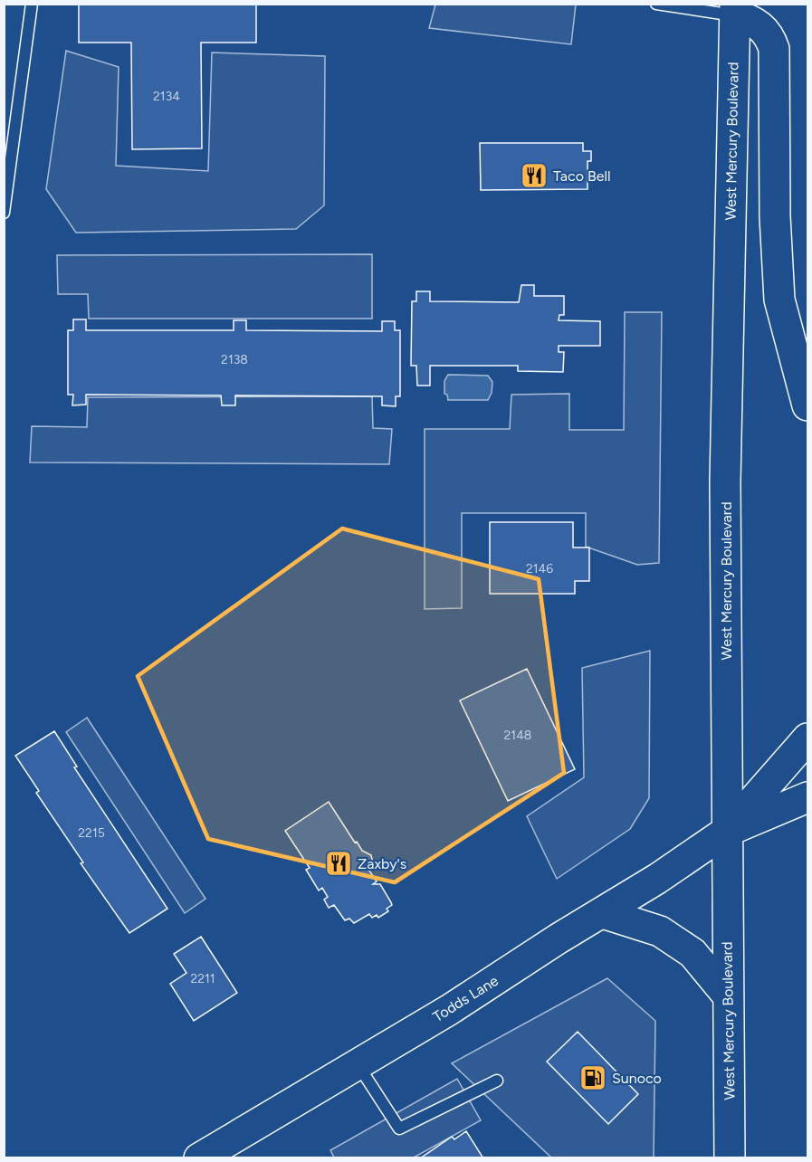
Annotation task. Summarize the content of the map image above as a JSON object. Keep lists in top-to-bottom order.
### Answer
{
  "streets": {
    "main road": ["West Mercury Boulevard", "Todds Lane"]
  },
  "crossings": [
    ["West Mercury Boulevard", "Todds Lane"]
  ],
  "places": {
    "restaurant": ["Taco Bell", "Zaxby's"],
    "fuel station": ["Sunoco"]
  },
  "house_numbers": [
    "2134",
    "2138",
    "2146",
    "2148",
    "2215",
    "2211"
  ]
}
